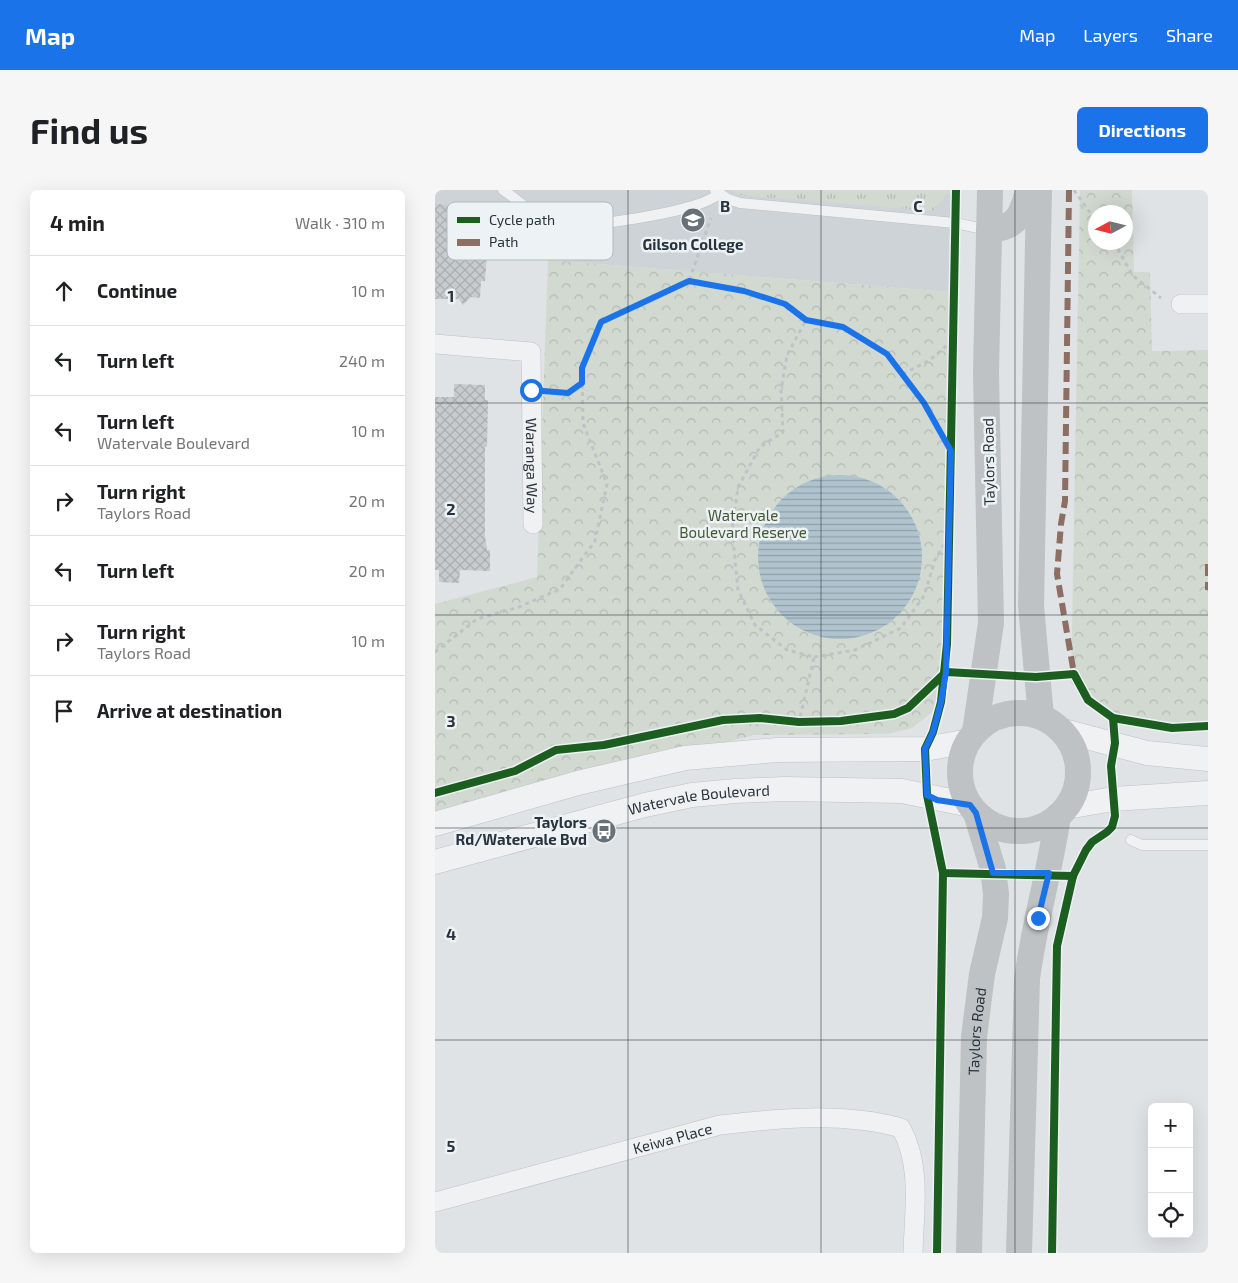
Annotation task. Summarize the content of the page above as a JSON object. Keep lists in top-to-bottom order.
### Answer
{
  "streets": {
    "main road": ["Taylors Road"],
    "street": ["Waranga Way", "Watervale Boulevard", "Keiwa Place"]
  },
  "crossings": [
    ["Taylors Road", "Watervale Boulevard"]
  ],
  "parks": ["Watervale Boulevard Reserve"],
  "places": {
    "school or university": ["Gilson College"],
    "bus stop": ["Taylors Rd/Watervale Bvd"]
  },
  "legend": ["Cycle path", "Path"],
  "north": "left",
  "page": {
    "header": "Map",
    "nav": ["Map", "Layers", "Share"],
    "buttons": "Directions",
    "title": "Find us",
    "heading": ["4 min", "Walk · 310 m"],
    "list": [
      ["Continue", "10 m"],
      ["Turn left", "240 m"],
      ["Turn left", "Watervale Boulevard", "10 m"],
      ["Turn right", "Taylors Road", "20 m"],
      ["Turn left", "20 m"],
      ["Turn right", "Taylors Road", "10 m"],
      "Arrive at destination"
    ],
    "map_buttons": ["+", "−"]
  },
  "grid": {
    "columns": ["B", "C"],
    "rows": [
      "1",
      "2",
      "3",
      "4",
      "5"
    ]
  }
}
